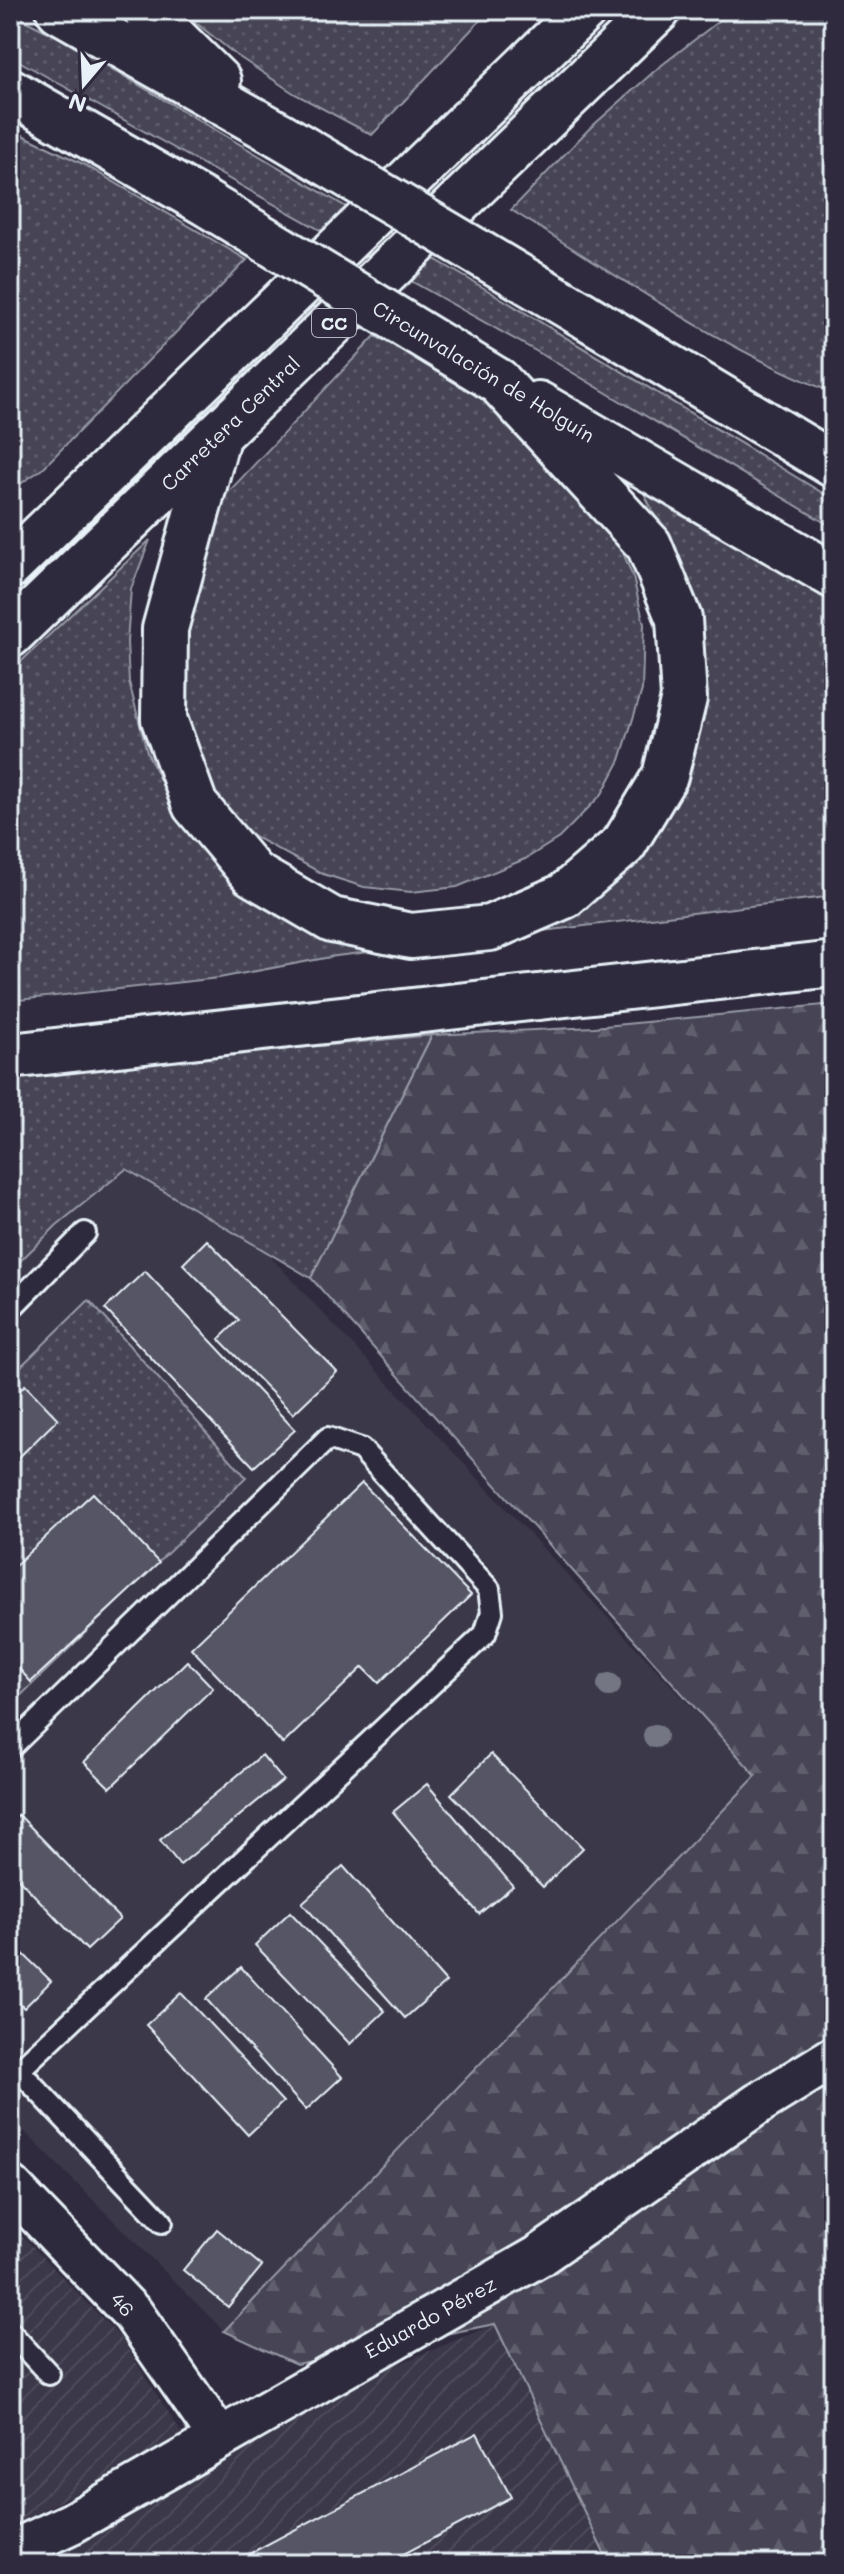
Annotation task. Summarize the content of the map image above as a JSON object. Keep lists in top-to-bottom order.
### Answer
{
  "streets": {
    "highway": ["CC", "Circunvalación de Holguín", "Carretera Central"],
    "street": ["46", "Eduardo Pérez"]
  },
  "crossings": [
    ["46", "Eduardo Pérez"]
  ],
  "north": "bottom"
}
